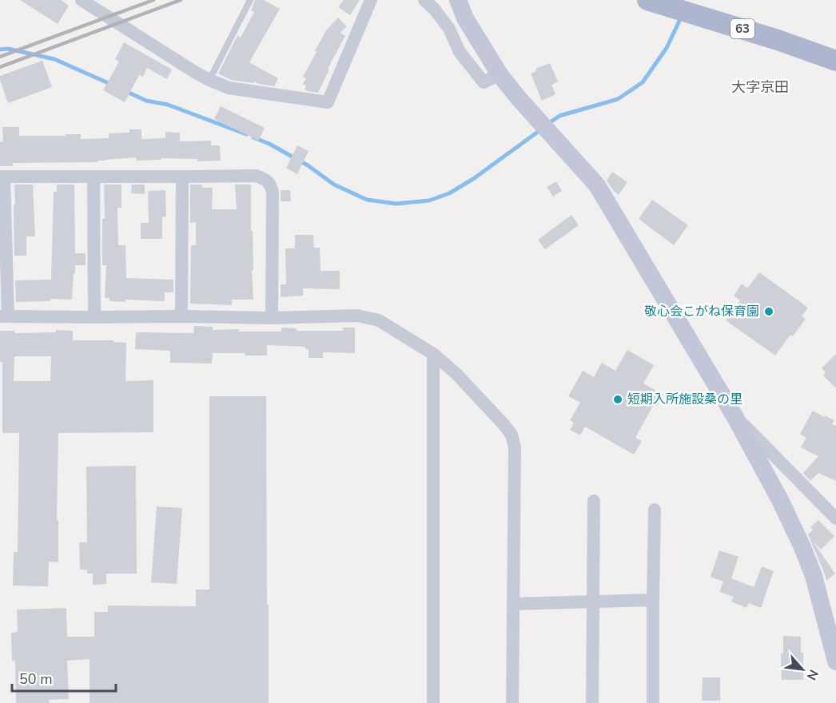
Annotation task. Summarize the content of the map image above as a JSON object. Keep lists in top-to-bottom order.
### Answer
{
  "streets": {
    "main road": ["63"]
  },
  "districts": ["大字京田"],
  "places": ["敬心会こがね保育園", "短期入所施設桑の里"],
  "scale_bar": "50 m",
  "north": "bottom right"
}
